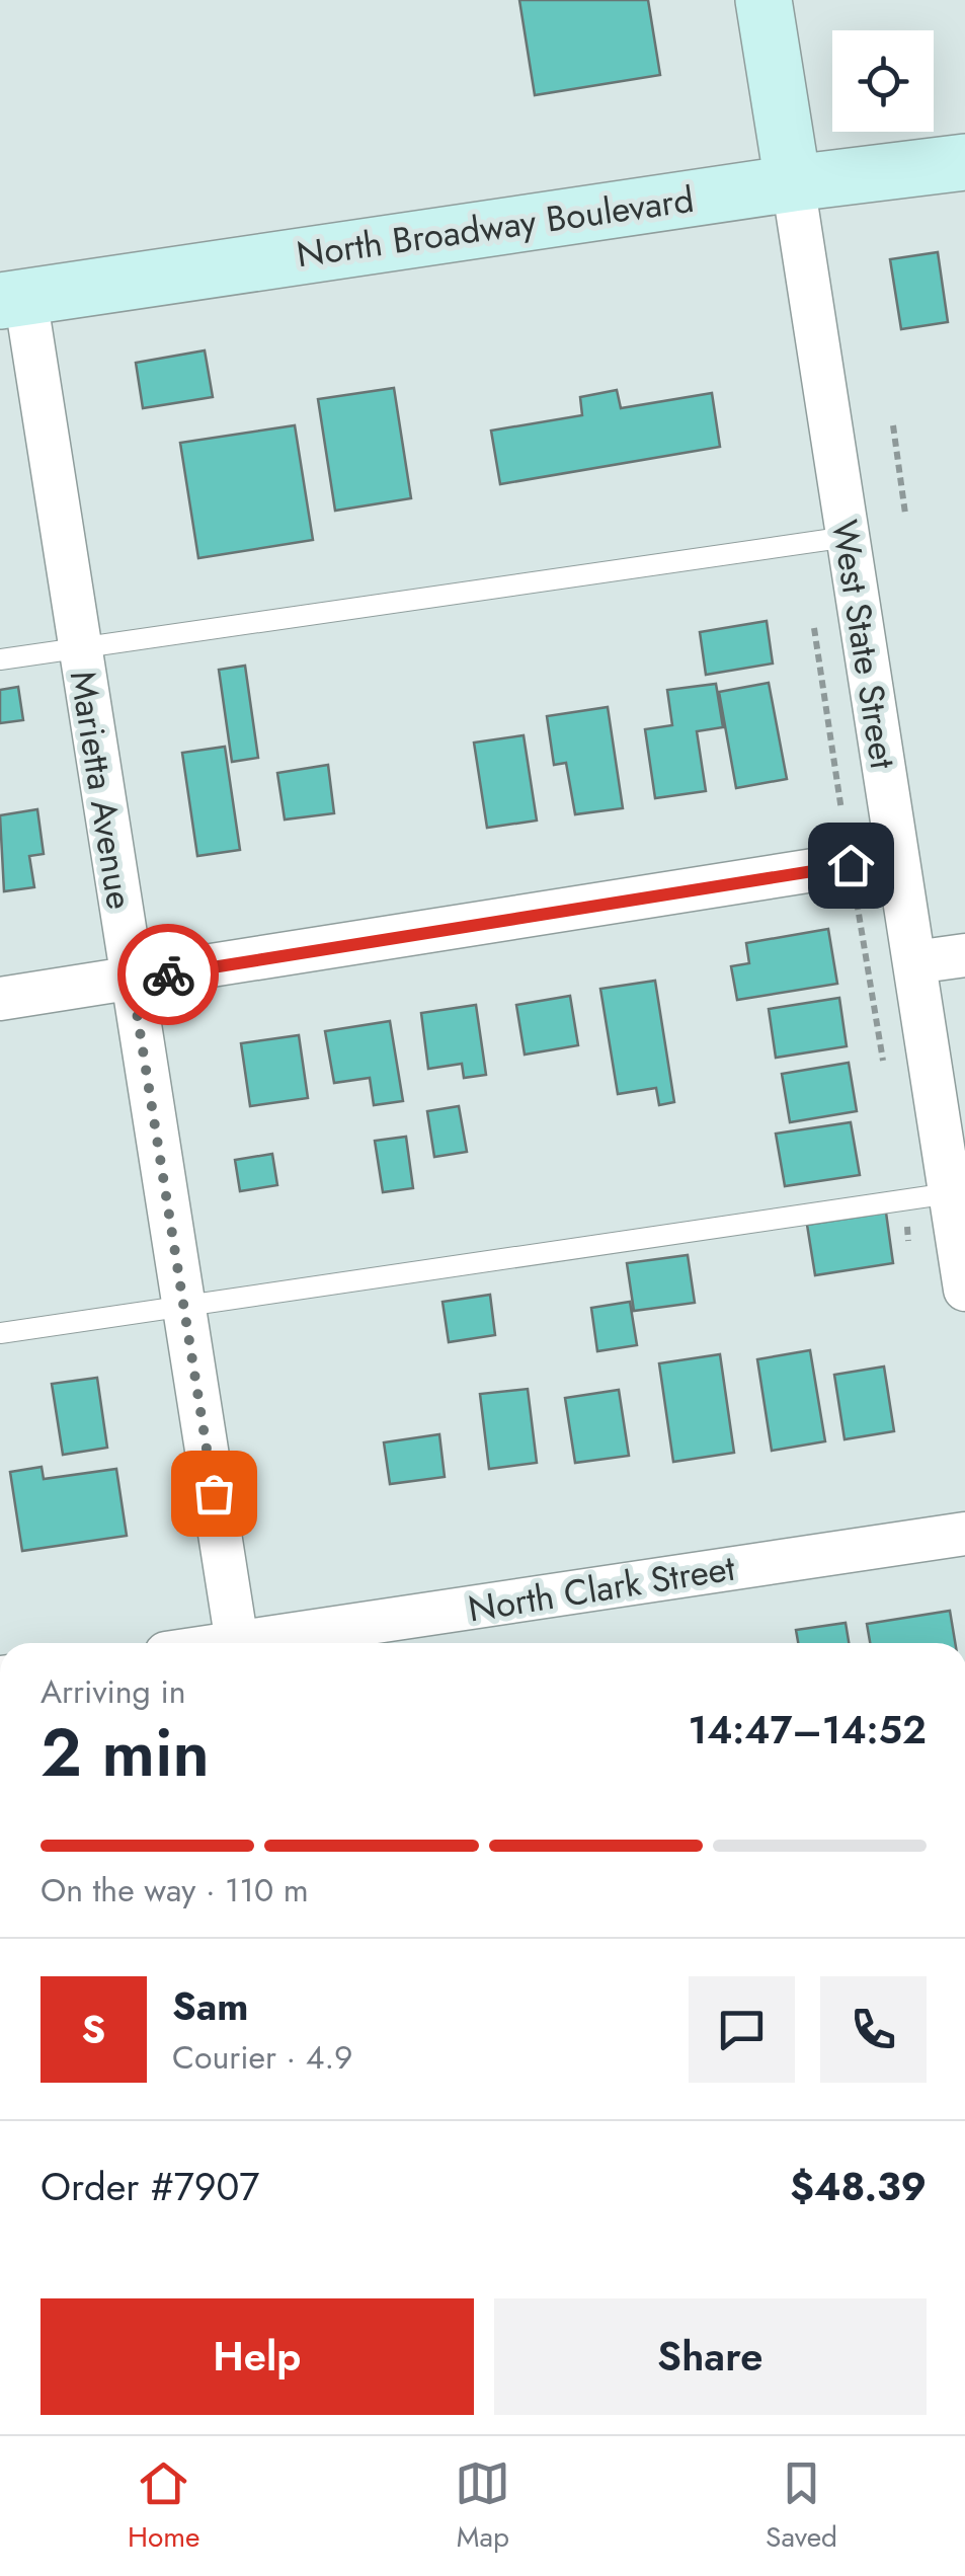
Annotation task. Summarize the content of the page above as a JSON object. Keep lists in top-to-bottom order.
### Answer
{
  "streets": {
    "main road": ["North Broadway Boulevard", "West State Street"],
    "street": ["Marietta Avenue", "North Clark Street"]
  },
  "crossings": [
    ["North Broadway Boulevard", "West State Street"],
    ["North Broadway Boulevard", "Marietta Avenue"],
    ["Marietta Avenue", "North Clark Street"]
  ],
  "page": {
    "heading": ["2 min", "Arriving in", "14:47–14:52"],
    "panel": [
      "Sam",
      "Courier · 4.9",
      "Order #7907",
      "$48.39"
    ],
    "bar": "On the way · 110 m",
    "round": "S",
    "buttons": ["Help", "Share"],
    "tabs": ["Home", "Map", "Saved"]
  }
}
